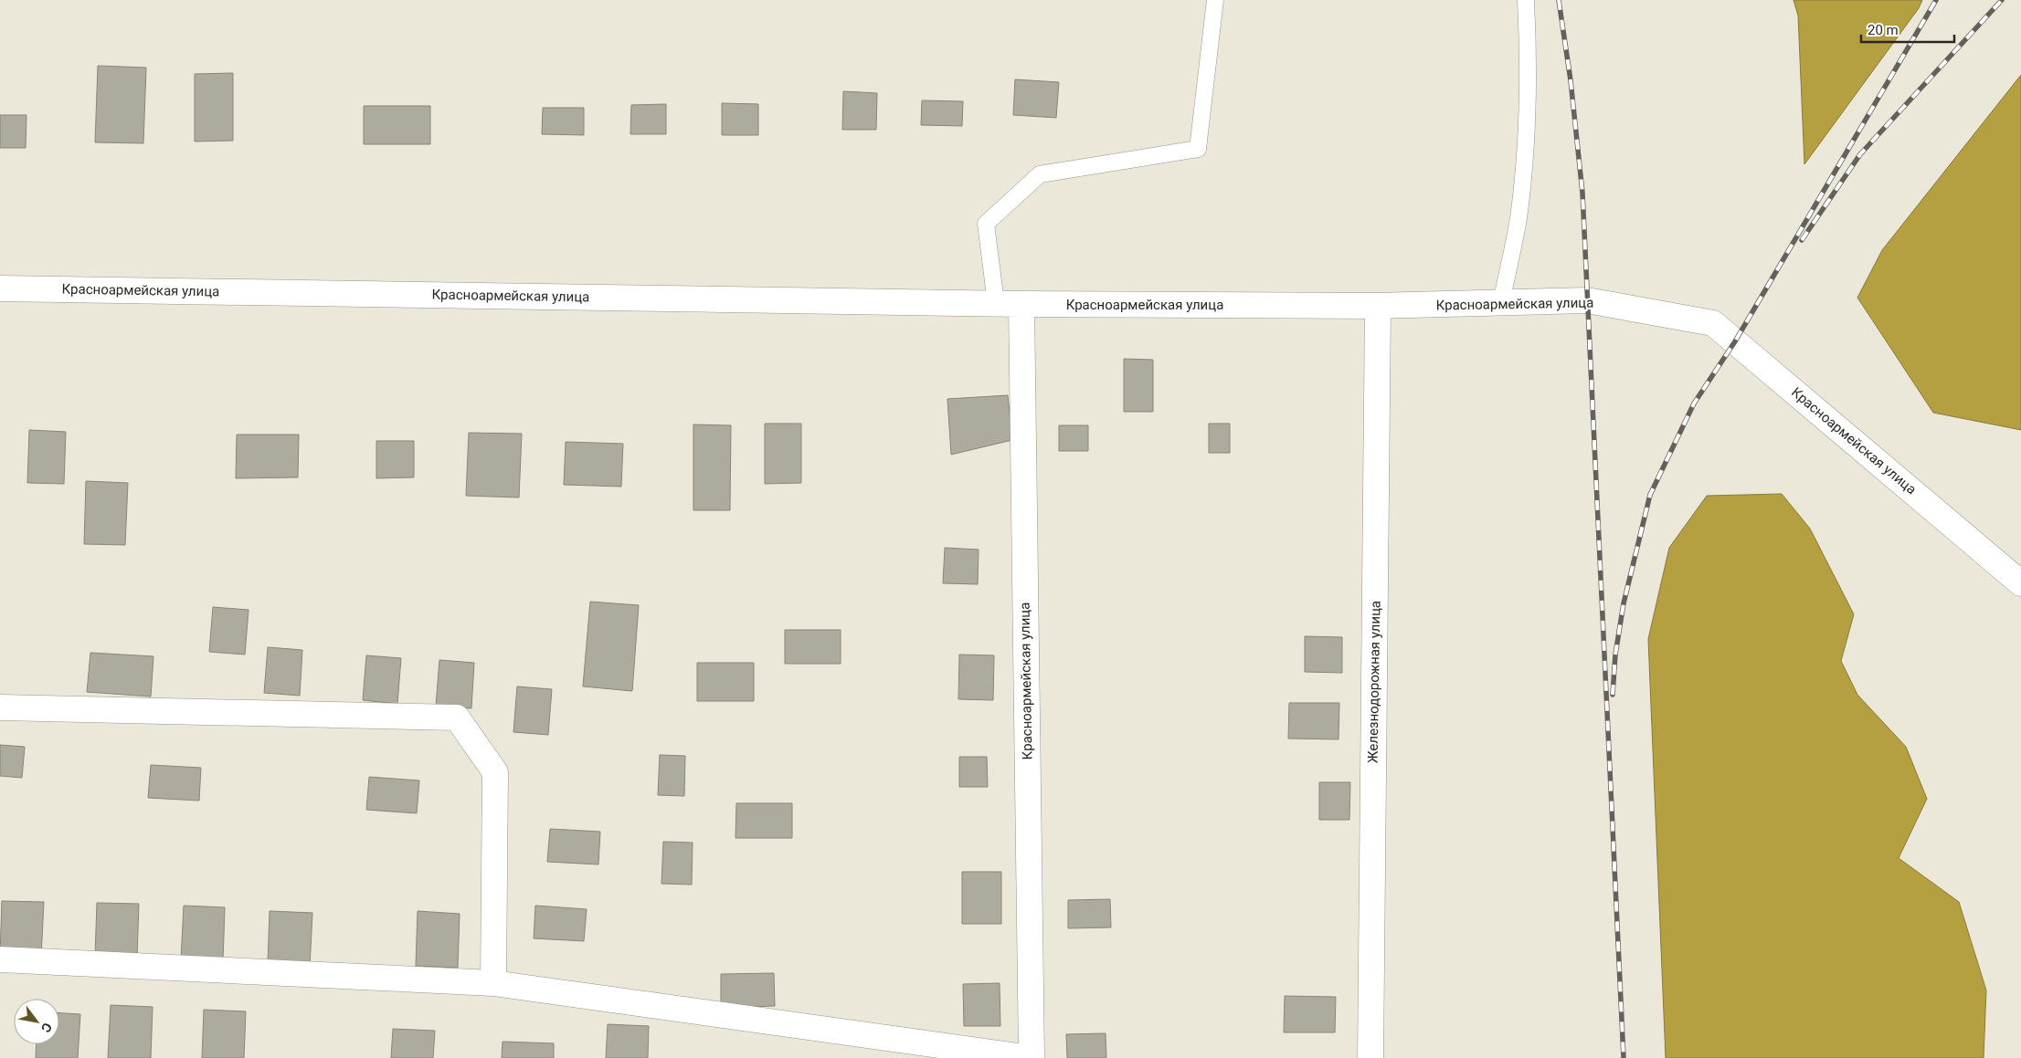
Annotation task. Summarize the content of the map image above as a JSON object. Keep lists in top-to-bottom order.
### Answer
{
  "streets": {
    "street": ["Красноармейская улица", "Железнодорожная улица"]
  },
  "crossings": [
    ["Красноармейская улица", "Железнодорожная улица"]
  ],
  "scale_bar": "20 m",
  "north": "bottom right"
}
